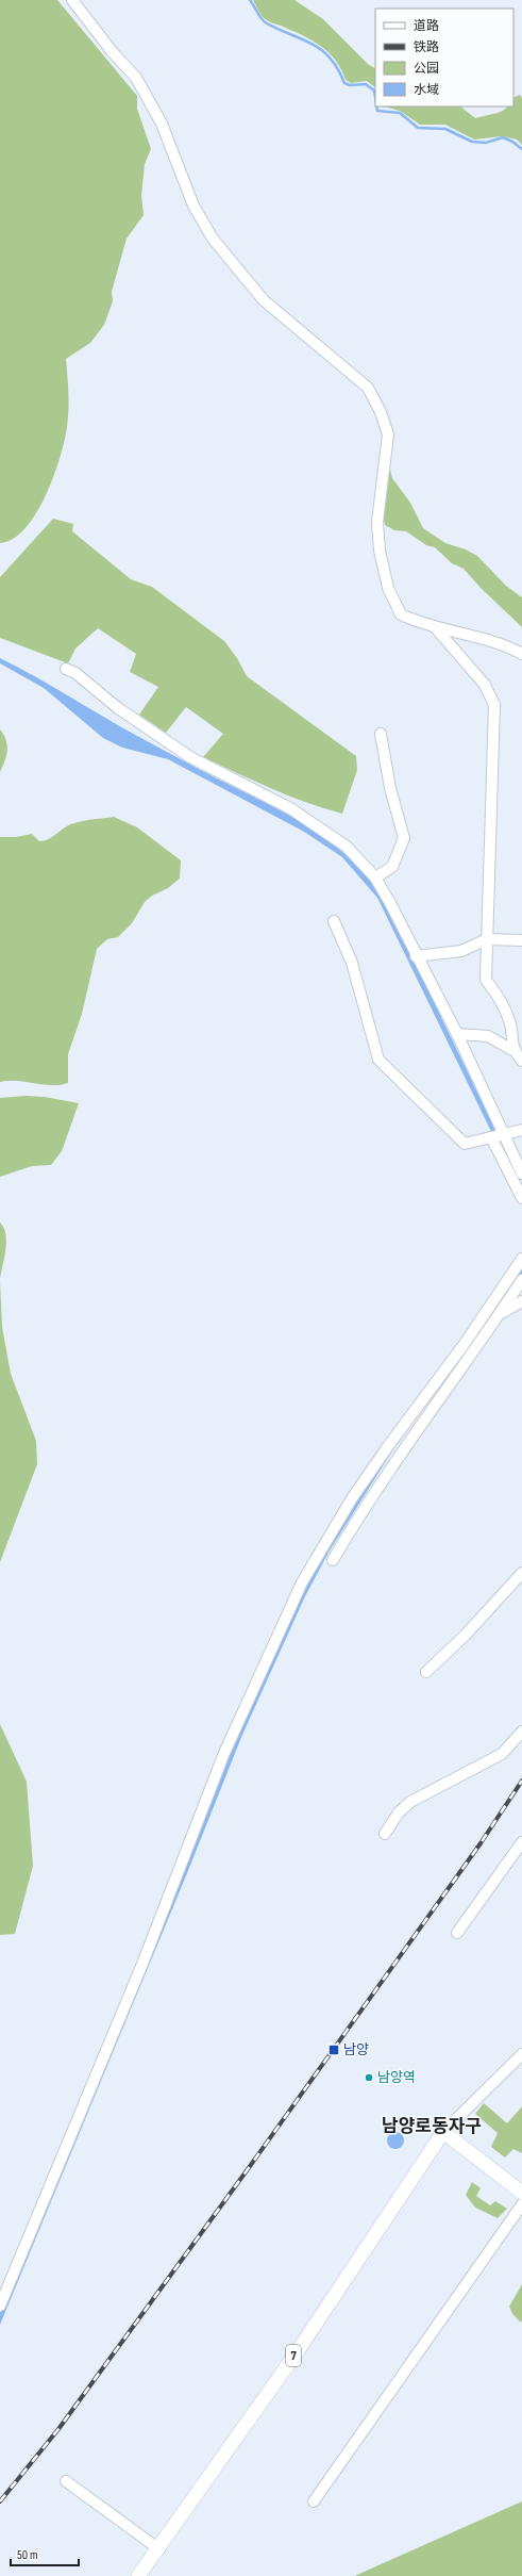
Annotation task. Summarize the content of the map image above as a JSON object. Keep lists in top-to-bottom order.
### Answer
{
  "streets": {
    "main road": ["7"]
  },
  "districts": ["남양로동자구"],
  "places": {
    "transit": ["남양"],
    "other": ["남양역"]
  },
  "legend": [
    "道路",
    "铁路",
    "公园",
    "水域"
  ],
  "scale_bar": "50 m"
}
